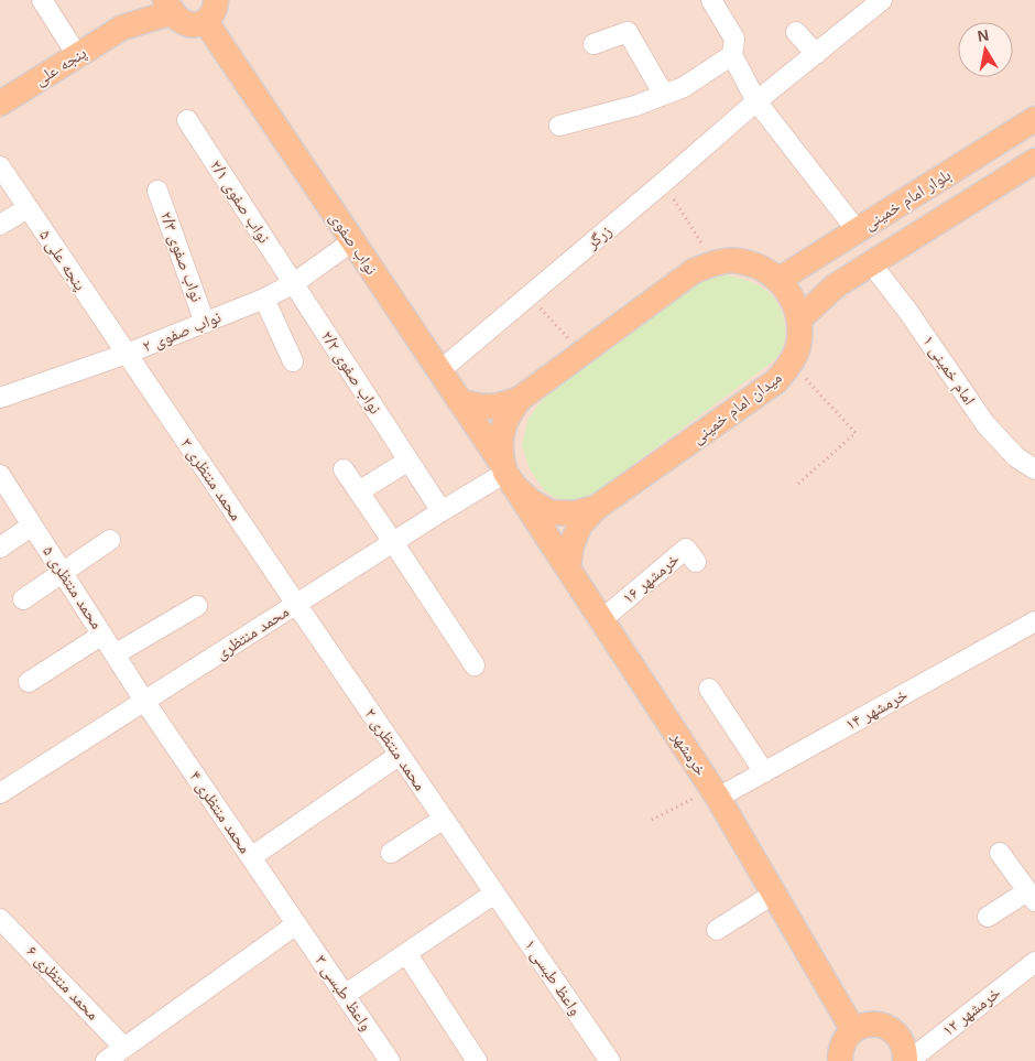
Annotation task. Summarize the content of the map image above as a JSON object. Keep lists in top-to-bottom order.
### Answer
{
  "streets": {
    "main road": [
      "پنجه علی",
      "بلوار امام خمینی",
      "نواب صفوی",
      "میدان امام خمینی",
      "خرمشهر"
    ],
    "street": [
      "نواب صفوی ۲/۱",
      "زرگر",
      "نواب صفوی ۲/۳",
      "پنجه علی ۵",
      "نواب صفوی ۲",
      "امام خمینی ۱",
      "نواب صفوی ۲/۲",
      "محمد منتظری ۳",
      "خرمشهر ۱۶",
      "محمد منتظری ۵",
      "محمد منتظری",
      "خرمشهر ۱۴",
      "محمد منتظری ۲",
      "محمد منتظری ۴",
      "واعظ طبسی ۱",
      "محمد منتظری ۶",
      "واعظ طبسی ۳",
      "خرمشهر ۱۲"
    ]
  },
  "crossings": [
    ["بلوار امام خمینی", "میدان امام خمینی"],
    ["نواب صفوی ۲/۱", "نواب صفوی ۲"],
    ["نواب صفوی ۲/۱", "نواب صفوی ۲/۲"],
    ["زرگر", "نواب صفوی"],
    ["نواب صفوی", "نواب صفوی ۲"],
    ["نواب صفوی", "میدان امام خمینی"],
    ["نواب صفوی", "محمد منتظری"],
    ["نواب صفوی", "خرمشهر"],
    ["نواب صفوی ۲/۳", "نواب صفوی ۲"],
    ["پنجه علی ۵", "نواب صفوی ۲"],
    ["پنجه علی ۵", "محمد منتظری ۳"],
    ["نواب صفوی ۲", "نواب صفوی ۲/۲"],
    ["نواب صفوی ۲", "محمد منتظری ۳"],
    ["نواب صفوی ۲/۲", "محمد منتظری"],
    ["میدان امام خمینی", "محمد منتظری"],
    ["میدان امام خمینی", "خرمشهر"],
    ["محمد منتظری ۳", "محمد منتظری"],
    ["محمد منتظری ۳", "محمد منتظری ۲"],
    ["خرمشهر ۱۶", "خرمشهر"],
    ["محمد منتظری ۵", "محمد منتظری"],
    ["محمد منتظری ۵", "محمد منتظری ۴"],
    ["محمد منتظری", "محمد منتظری ۲"],
    ["محمد منتظری", "خرمشهر"],
    ["محمد منتظری", "محمد منتظری ۴"],
    ["خرمشهر ۱۴", "خرمشهر"],
    ["محمد منتظری ۲", "واعظ طبسی ۱"],
    ["محمد منتظری ۴", "واعظ طبسی ۳"]
  ],
  "north": "top"
}
